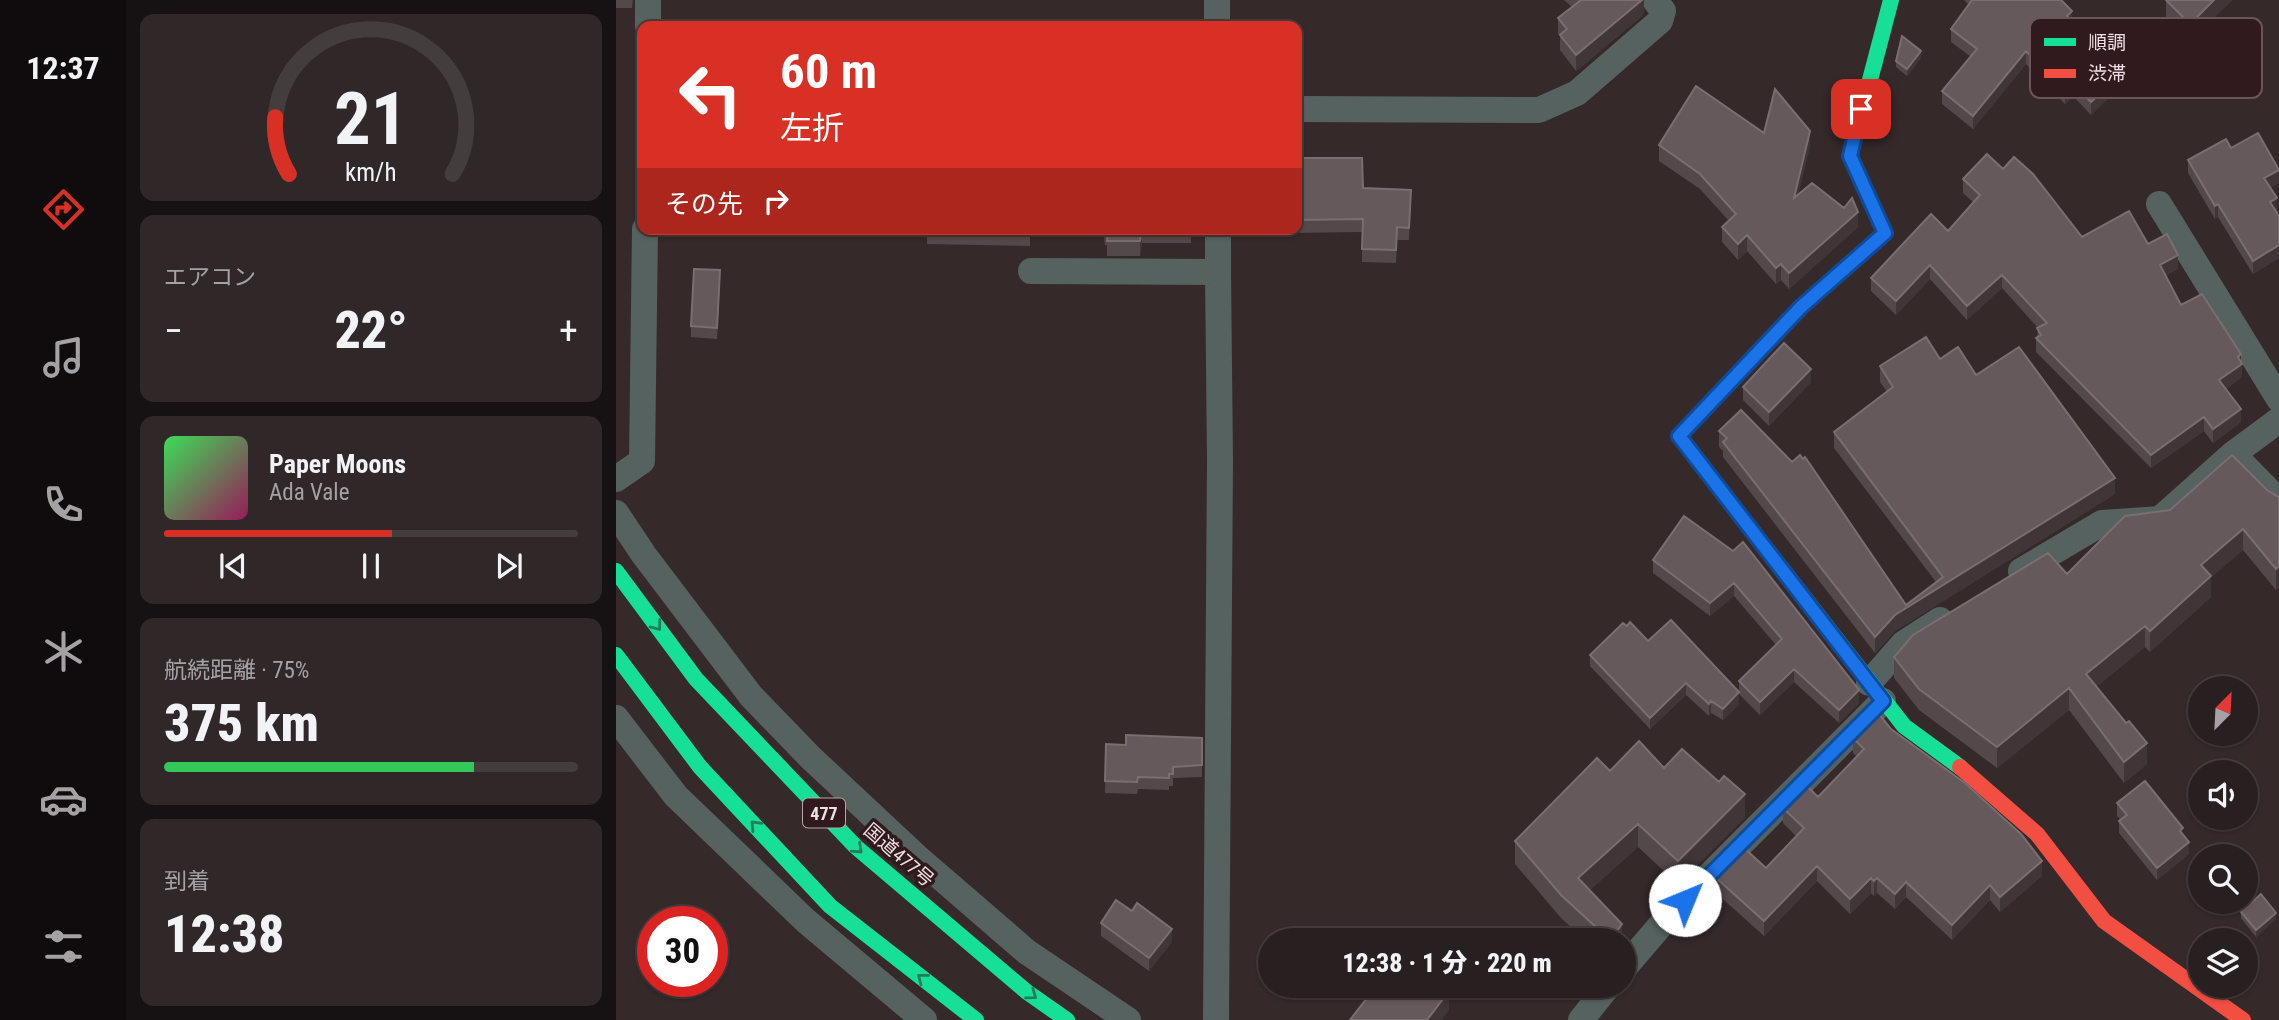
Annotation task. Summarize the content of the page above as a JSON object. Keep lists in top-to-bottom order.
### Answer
{
  "streets": {
    "main road": ["477", "国道477号"]
  },
  "legend": ["順調", "渋滞"],
  "north": "top right",
  "page": {
    "tabs": "12:37",
    "turn": ["60 m", "左折"],
    "then": "その先",
    "tile": [
      "エアコン",
      ["航続距離 · 75%", "375 km"],
      ["到着", "12:38"]
    ],
    "heat": ["−", "22°", "+"],
    "song": ["Paper Moons", "Ada Vale"],
    "limit": "30",
    "trip": "12:38 · 1 分 · 220 m",
    "gauge": ["21", "km/h"]
  }
}
